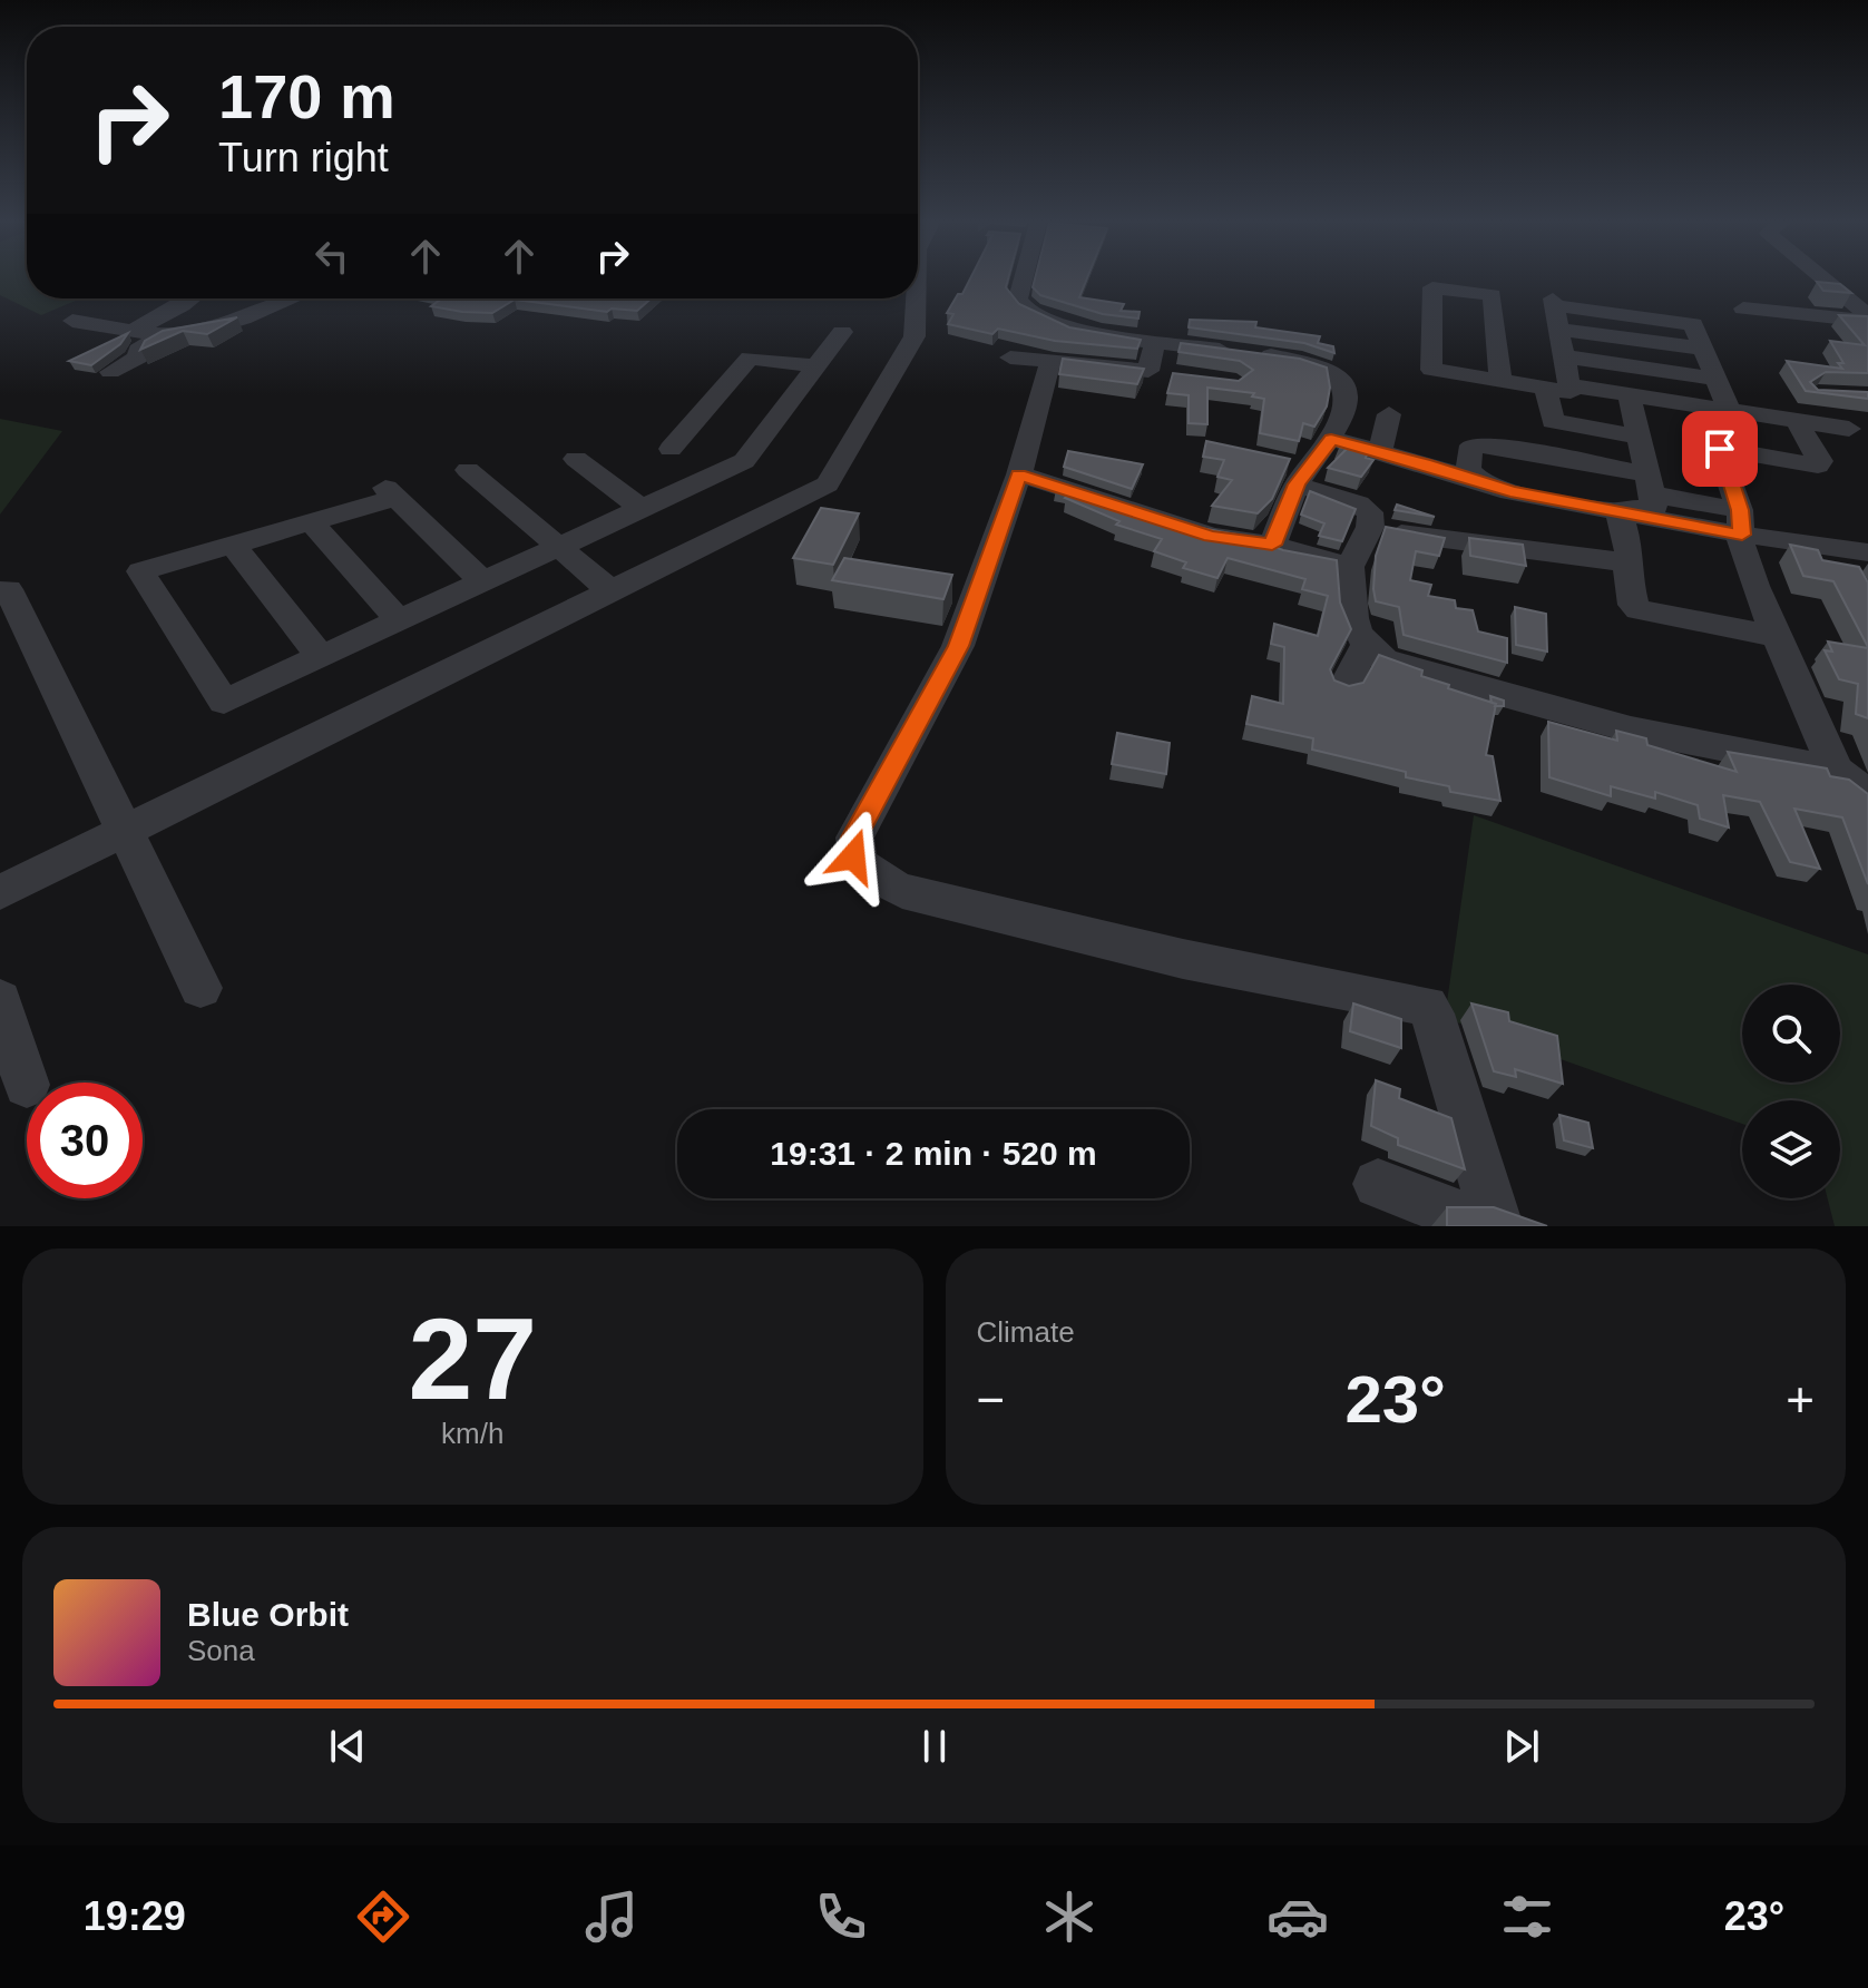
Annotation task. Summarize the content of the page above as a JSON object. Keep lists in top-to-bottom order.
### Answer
{
  "page": {
    "turn": ["170 m", "Turn right"],
    "limit": "30",
    "trip": "19:31 · 2 min · 520 m",
    "tile": [
      ["27", "km/h"],
      "Climate"
    ],
    "heat": ["−", "23°", "+"],
    "song": ["Blue Orbit", "Sona"],
    "tabs": ["19:29", "23°"]
  }
}
